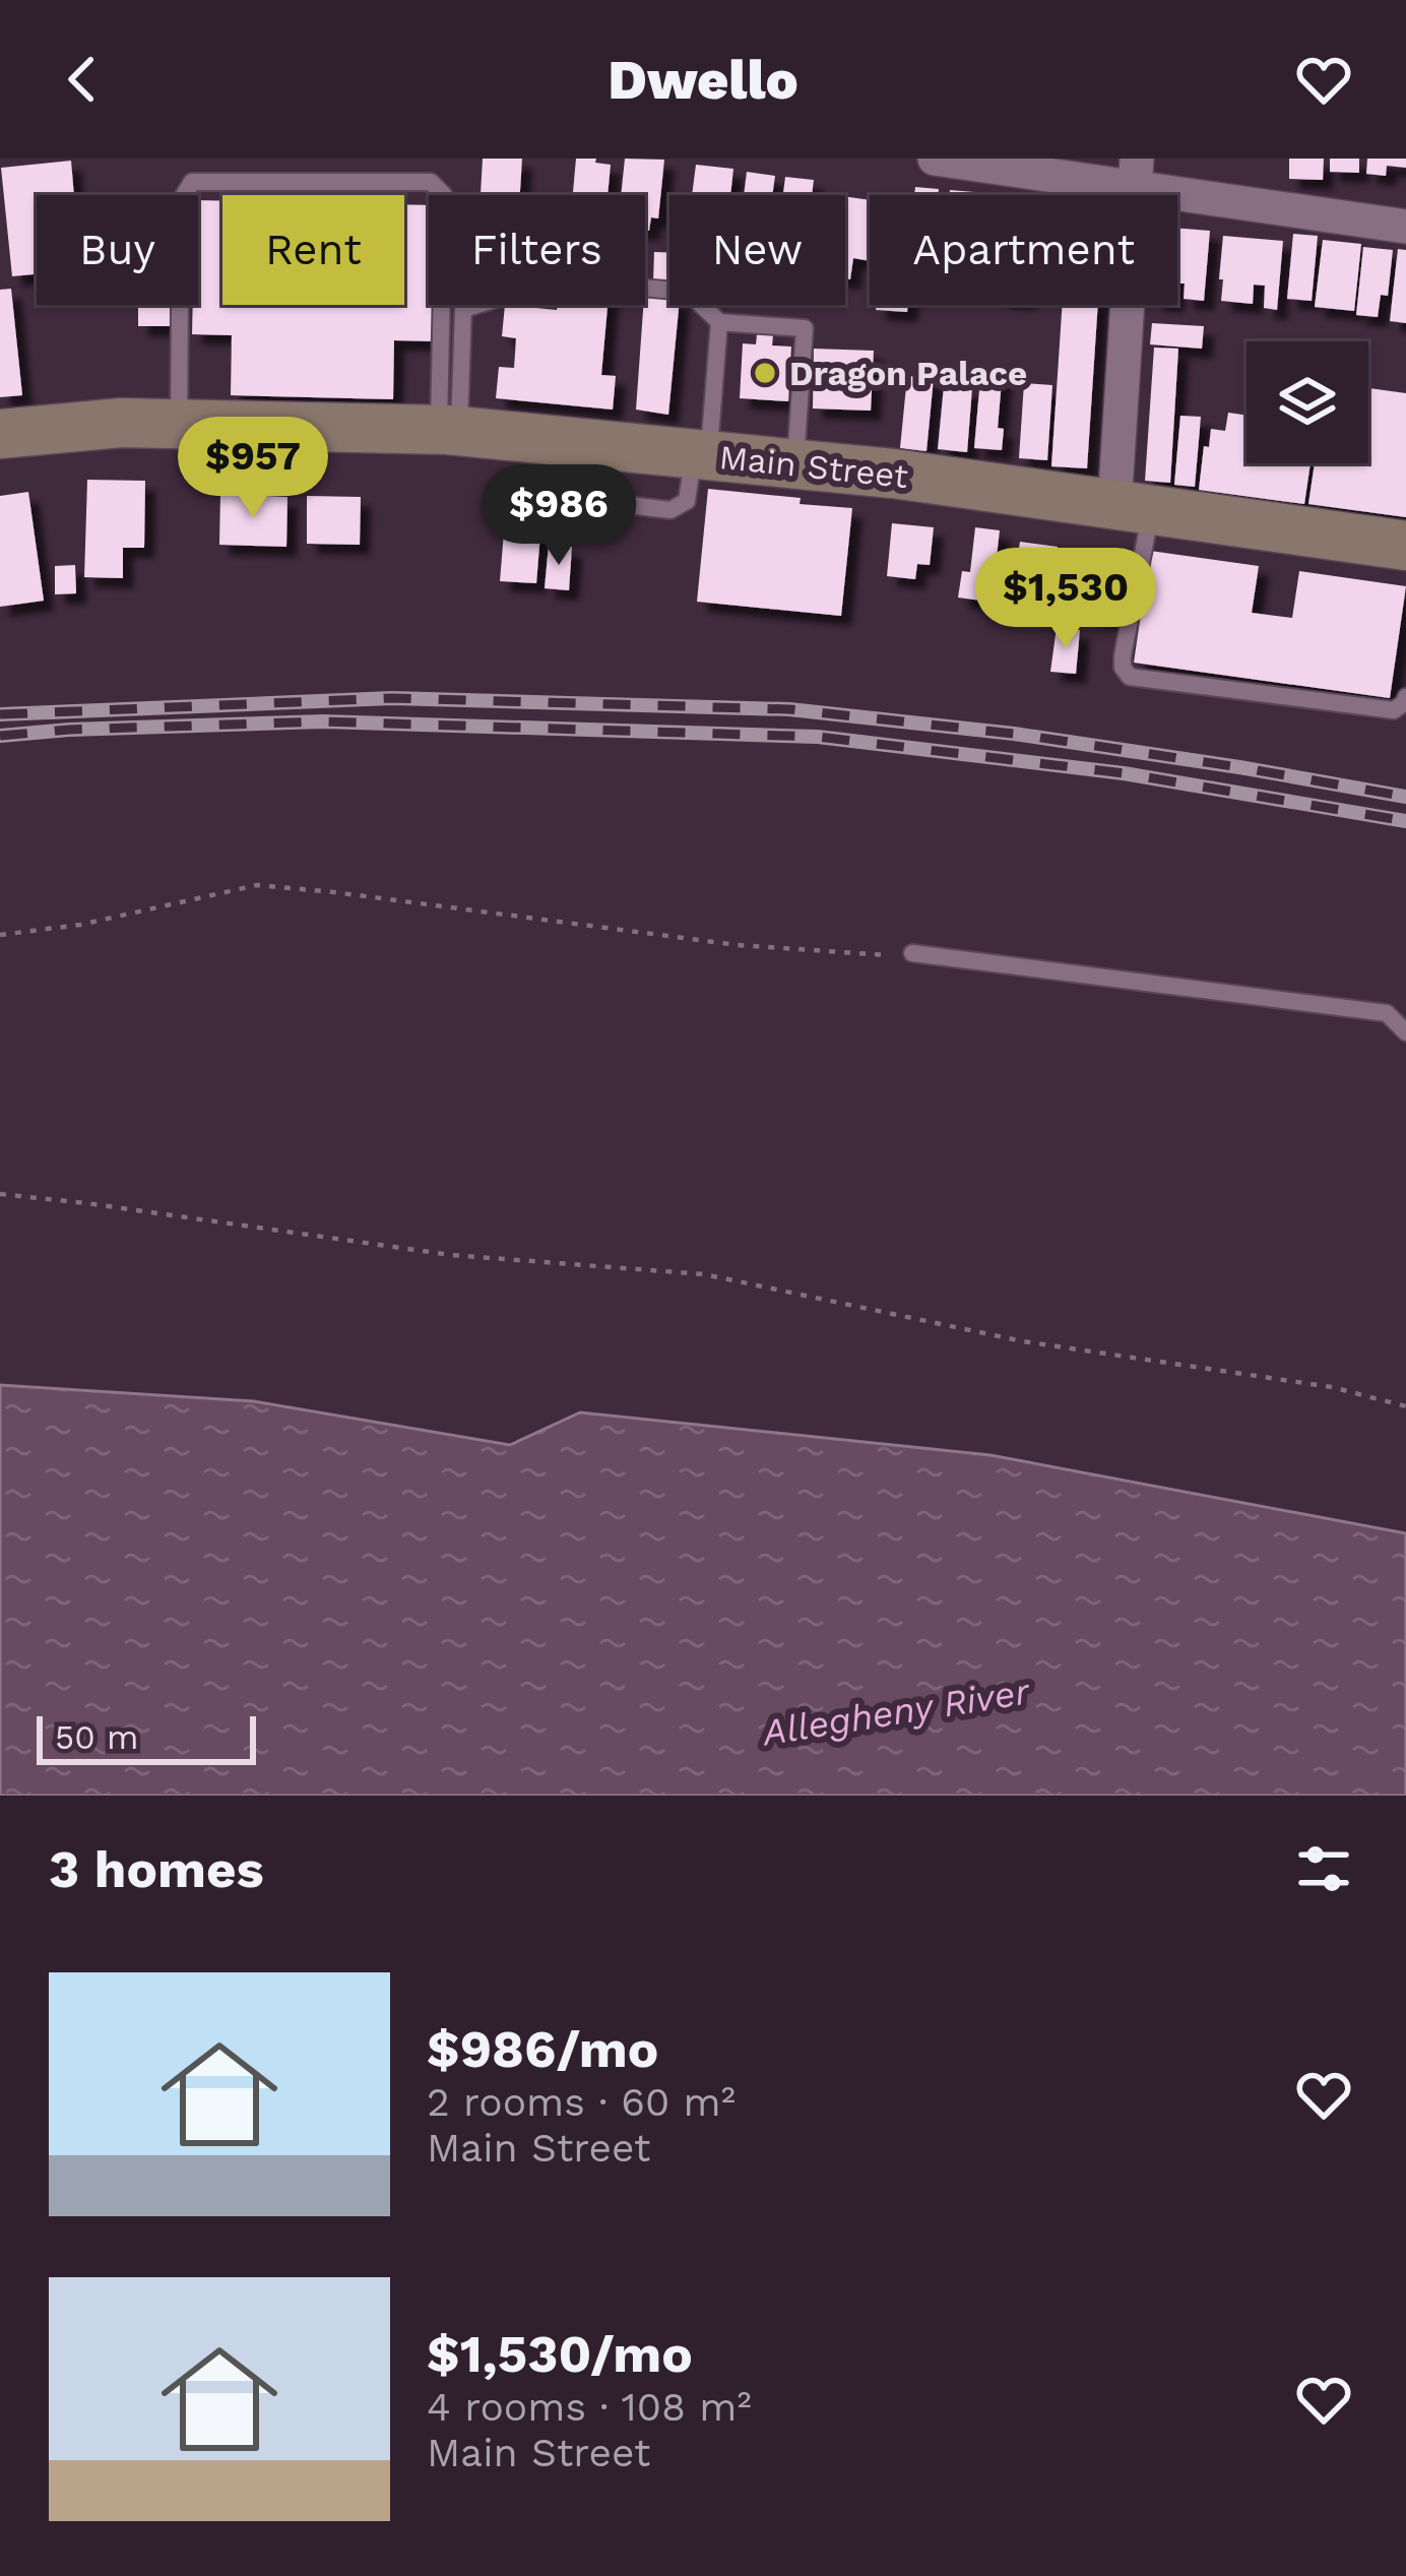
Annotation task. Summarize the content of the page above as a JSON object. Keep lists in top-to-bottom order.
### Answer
{
  "streets": {
    "main road": ["Main Street"]
  },
  "water": ["Allegheny River"],
  "places": ["Dragon Palace"],
  "scale_bar": "50 m",
  "page": {
    "header": "Dwello",
    "chip": [
      "Buy",
      "Rent",
      "Filters",
      "New",
      "Apartment"
    ],
    "price": ["$957", "$986", "$1,530"],
    "scale": "50 m",
    "heading": "3 homes",
    "list": [
      {
        "name": "$986/mo",
        "note": "2 rooms · 60 m² · Main Street"
      },
      {
        "name": "$1,530/mo",
        "note": "4 rooms · 108 m² · Main Street"
      }
    ]
  }
}
